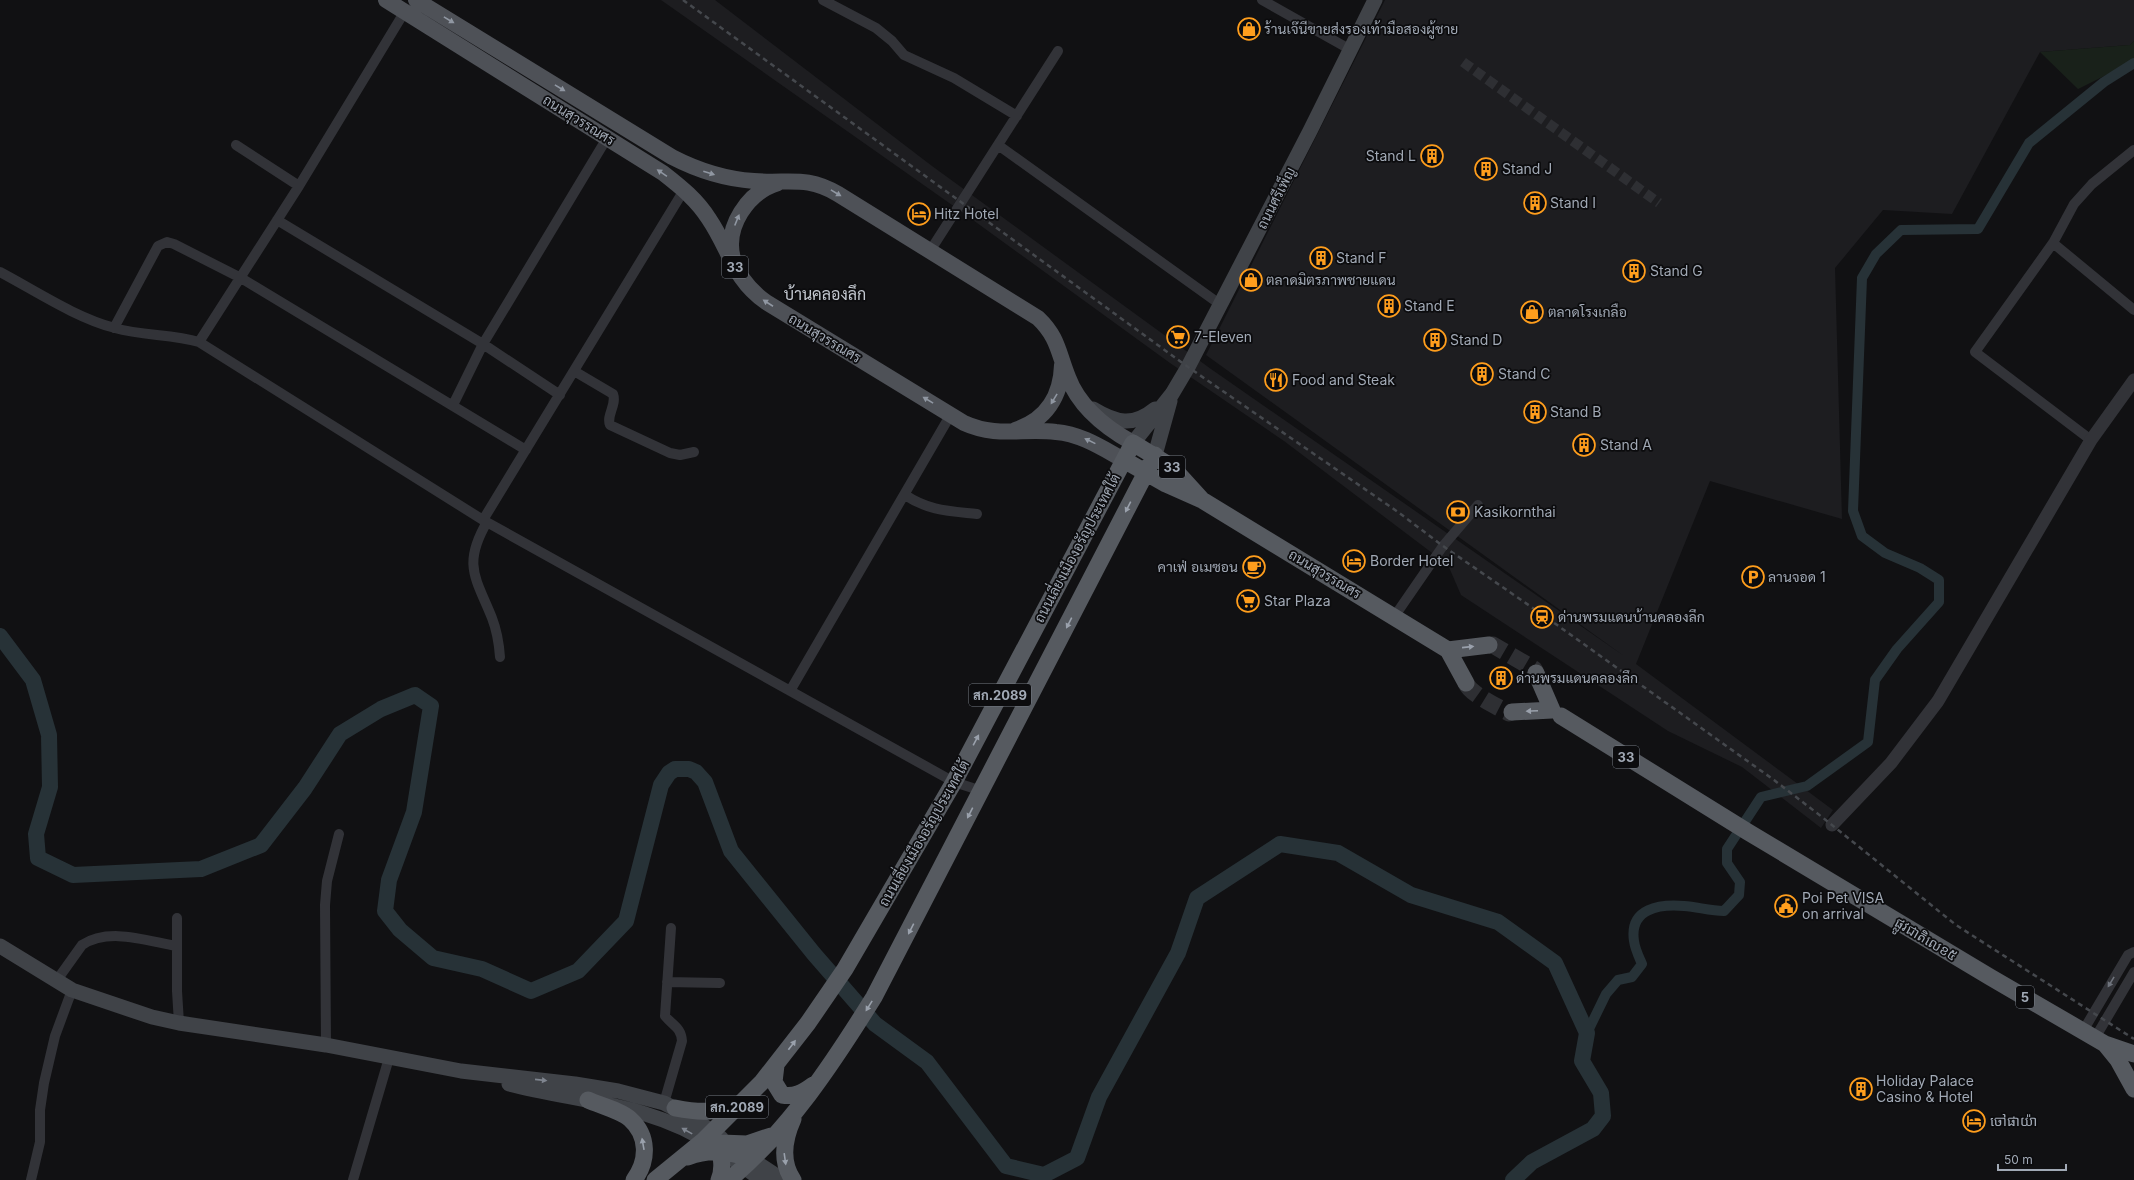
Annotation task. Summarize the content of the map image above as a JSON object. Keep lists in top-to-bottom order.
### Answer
{
  "streets": {
    "highway": [
      "ถนนสุวรรณศร",
      "33",
      "ถนนเลี่ยงเมืองอรัญประเทศใต้",
      "สก.2089",
      "ផ្លូវជាតិលេខ៥",
      "5"
    ],
    "main road": ["ถนนศรีเพ็ญ"]
  },
  "crossings": [
    ["ถนนสุวรรณศร", "ถนนศรีเพ็ญ"],
    ["ถนนสุวรรณศร", "ถนนเลี่ยงเมืองอรัญประเทศใต้"],
    ["ถนนศรีเพ็ญ", "ถนนเลี่ยงเมืองอรัญประเทศใต้"]
  ],
  "districts": ["บ้านคลองลึก"],
  "places": {
    "shop": ["ร้านเจ๊นีขายส่งรองเท้ามือสองผู้ชาย", "ตลาดมิตรภาพชายแดน", "ตลาดโรงเกลือ"],
    "building": [
      "Stand L",
      "Stand J",
      "Stand I",
      "Stand F",
      "Stand G",
      "Stand E",
      "Stand D",
      "Stand C",
      "Stand B",
      "Stand A",
      "ด่านพรมแดนคลองลึก",
      "Holiday Palace Casino & Hotel"
    ],
    "hotel": ["Hitz Hotel", "Border Hotel", "ចៅផាយ៉ា"],
    "supermarket": ["7-Eleven", "Star Plaza"],
    "restaurant": ["Food and Steak"],
    "bank": ["Kasikornthai"],
    "cafe": ["คาเฟ่ อเมซอน"],
    "parking": ["ลานจอด 1"],
    "station": ["ด่านพรมแดนบ้านคลองลึก"],
    "public building": ["Poi Pet VISA on arrival"]
  },
  "scale_bar": "50 m"
}
